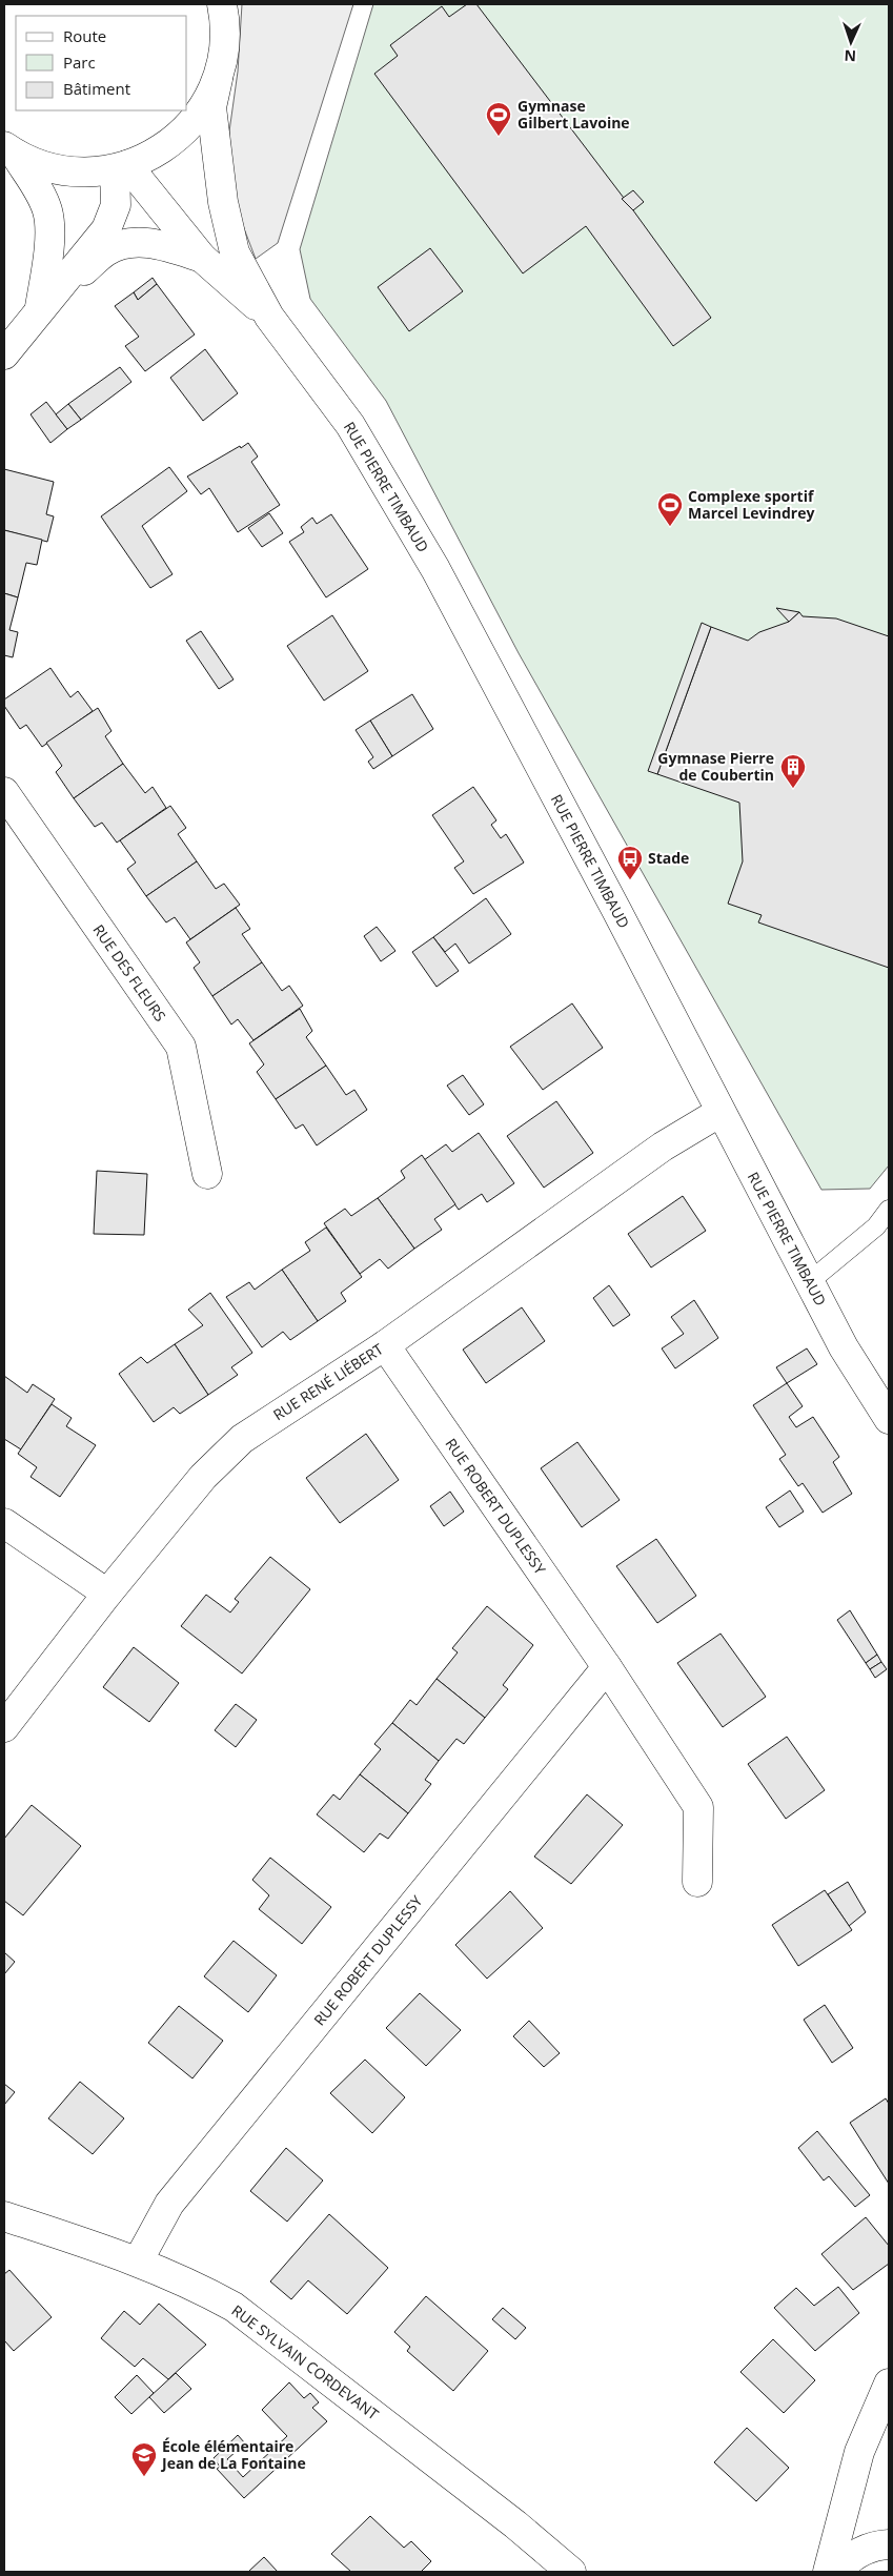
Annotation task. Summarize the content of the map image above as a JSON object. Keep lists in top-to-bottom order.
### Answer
{
  "streets": {
    "street": [
      "RUE PIERRE TIMBAUD",
      "RUE DES FLEURS",
      "RUE RENÉ LIÉBERT",
      "RUE ROBERT DUPLESSY",
      "RUE SYLVAIN CORDEVANT"
    ]
  },
  "crossings": [
    ["RUE PIERRE TIMBAUD", "RUE RENÉ LIÉBERT"],
    ["RUE RENÉ LIÉBERT", "RUE ROBERT DUPLESSY"],
    ["RUE ROBERT DUPLESSY", "RUE SYLVAIN CORDEVANT"]
  ],
  "places": {
    "sports": ["Gymnase Gilbert Lavoine", "Complexe sportif Marcel Levindrey"],
    "building": ["Gymnase Pierre de Coubertin"],
    "bus stop": ["Stade"],
    "school or university": ["École élémentaire Jean de La Fontaine"]
  },
  "legend": ["Route", "Parc", "Bâtiment"],
  "north": "bottom"
}
